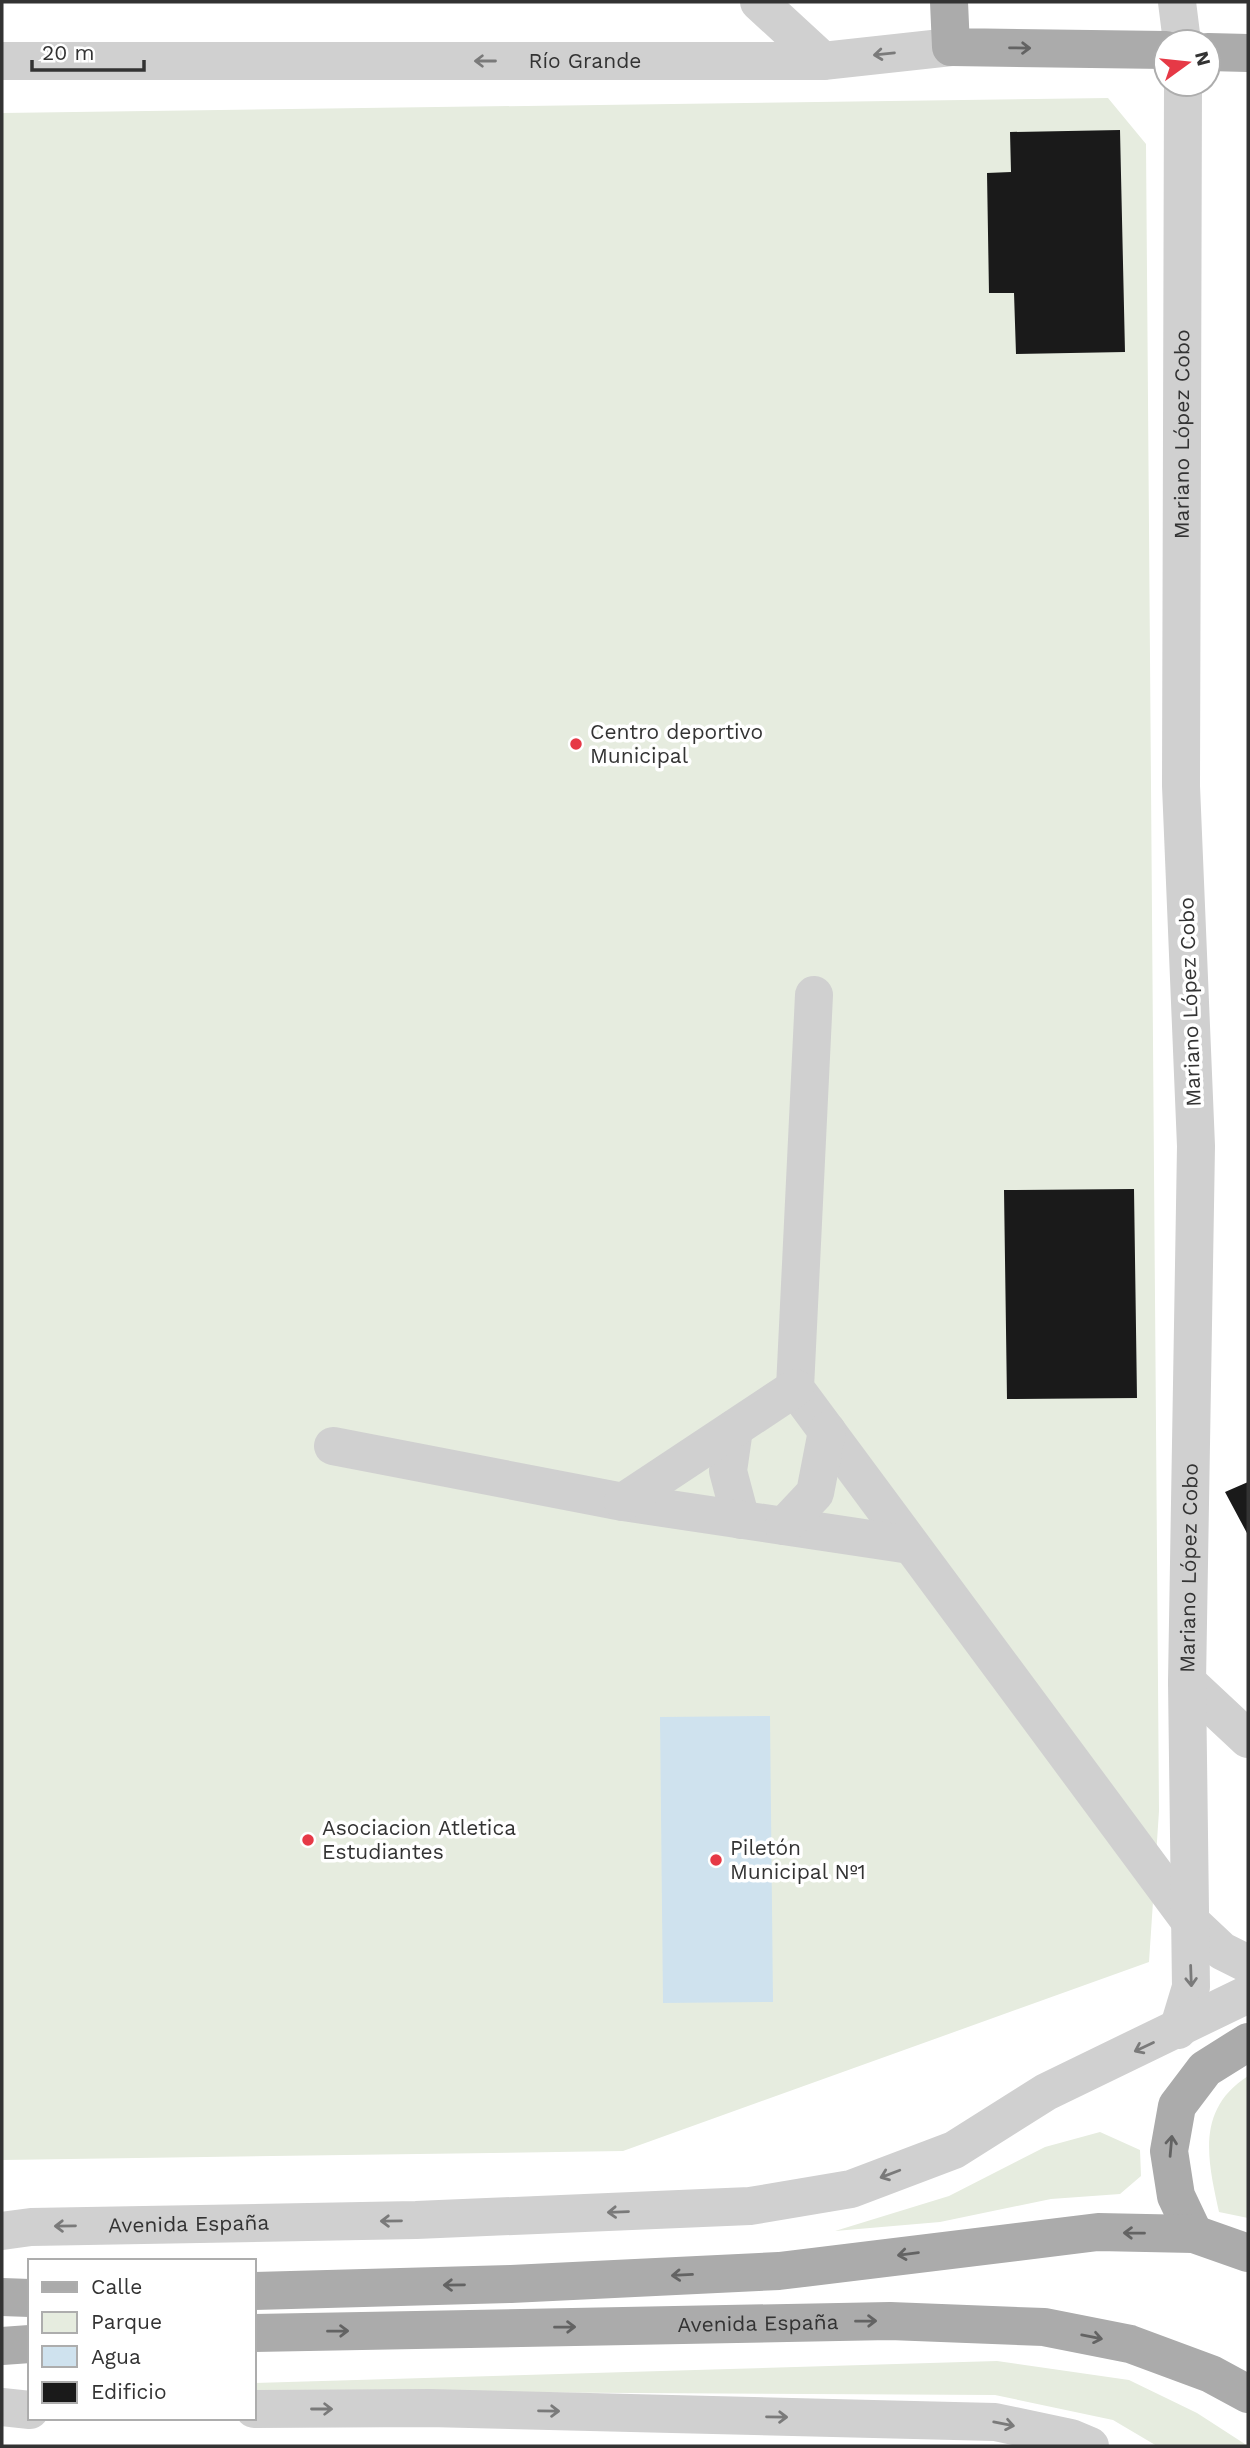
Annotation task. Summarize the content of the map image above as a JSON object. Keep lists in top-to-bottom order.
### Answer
{
  "streets": {
    "main road": ["Río Grande", "Avenida España"],
    "street": ["Mariano López Cobo"]
  },
  "crossings": [
    ["Mariano López Cobo", "Avenida España"]
  ],
  "places": ["Centro deportivo Municipal", "Asociacion Atletica Estudiantes", "Piletón Municipal Nº1"],
  "legend": [
    "Calle",
    "Parque",
    "Agua",
    "Edificio"
  ],
  "scale_bar": "20 m",
  "north": "right"
}
